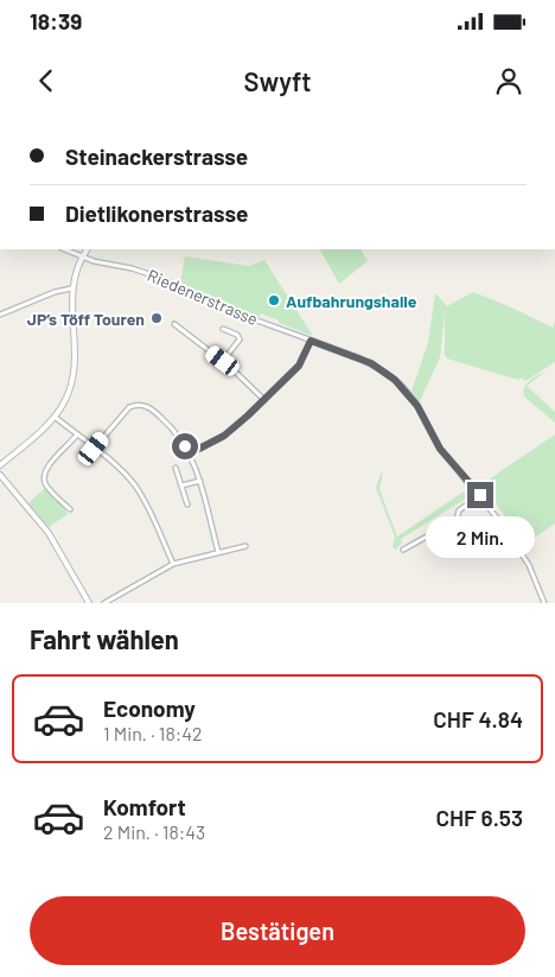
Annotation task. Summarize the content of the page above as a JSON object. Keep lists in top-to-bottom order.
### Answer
{
  "streets": {
    "street": ["Riedenerstrasse"]
  },
  "places": ["Aufbahrungshalle", "JP’s Töff Touren"],
  "page": {
    "status": "18:39",
    "header": "Swyft",
    "banner": ["Steinackerstrasse", "Dietlikonerstrasse"],
    "bubble": "2 Min.",
    "heading": "Fahrt wählen",
    "list": [
      {
        "name": "Economy",
        "note": "1 Min. · 18:42",
        "value": "CHF 4.84"
      },
      {
        "name": "Komfort",
        "note": "2 Min. · 18:43",
        "value": "CHF 6.53"
      }
    ],
    "buttons": "Bestätigen"
  }
}
